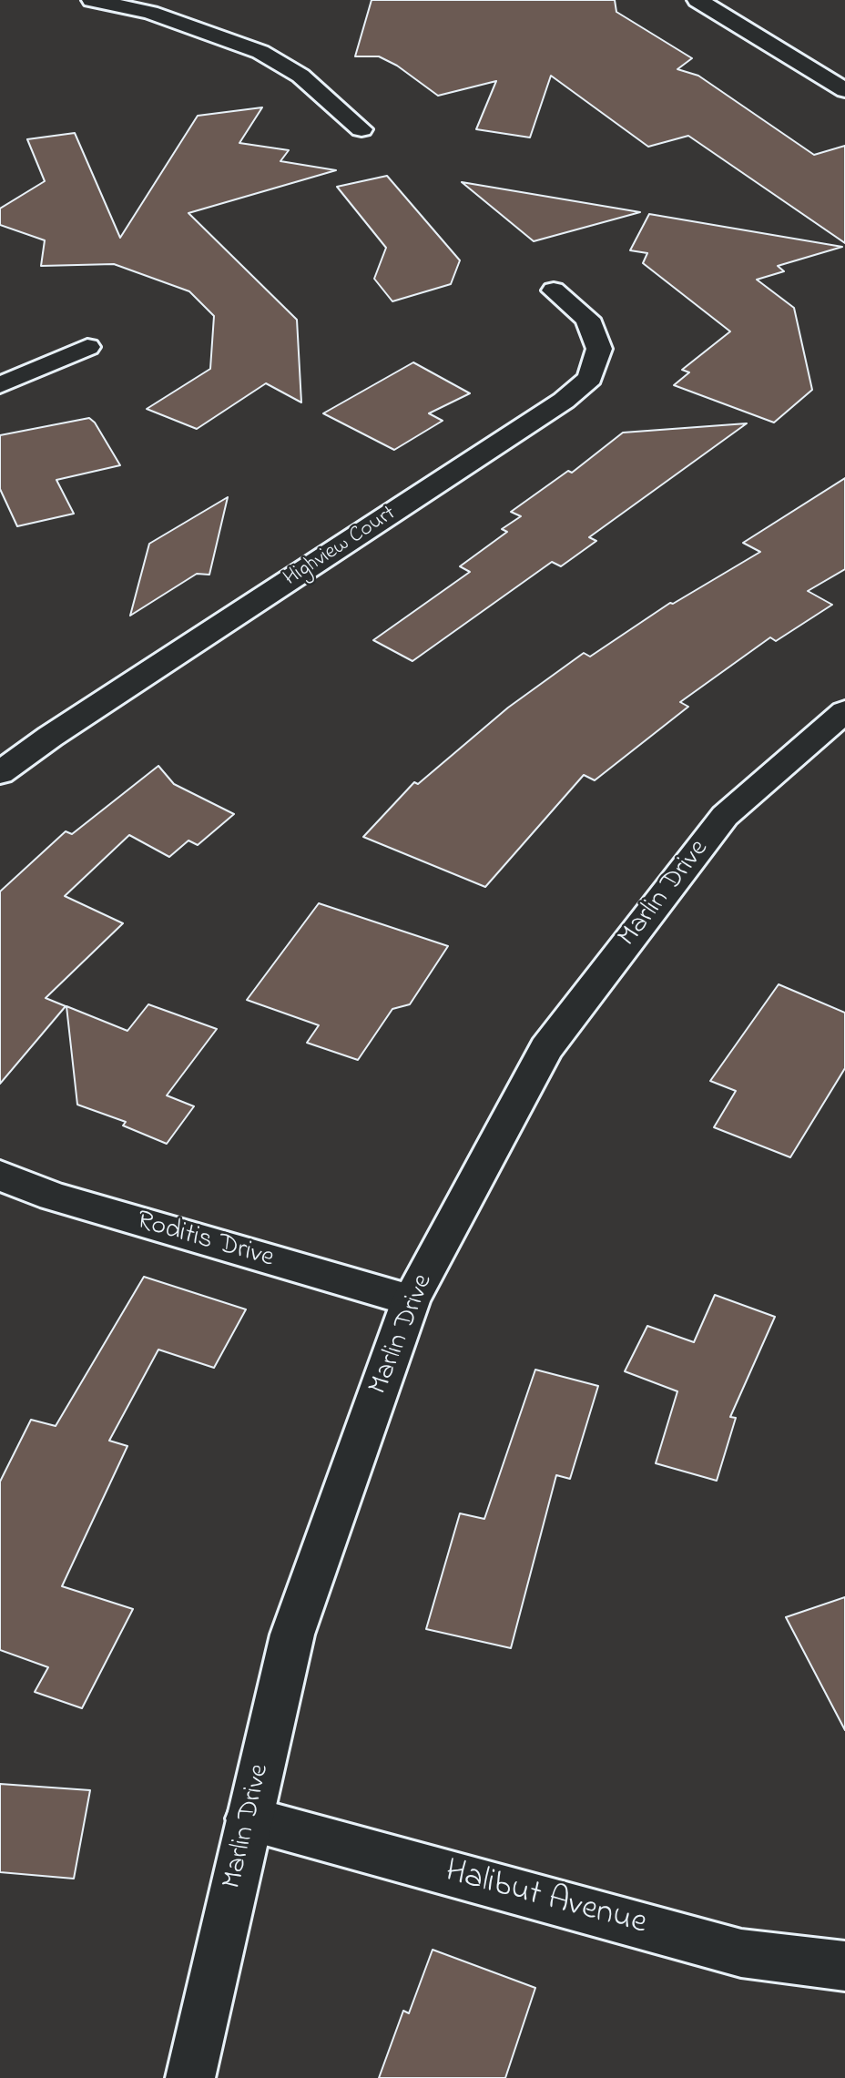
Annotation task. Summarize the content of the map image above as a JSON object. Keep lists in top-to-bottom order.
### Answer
{
  "streets": {
    "street": [
      "Highview Court",
      "Marlin Drive",
      "Roditis Drive",
      "Halibut Avenue"
    ]
  },
  "crossings": [
    ["Marlin Drive", "Roditis Drive"],
    ["Marlin Drive", "Halibut Avenue"]
  ]
}
